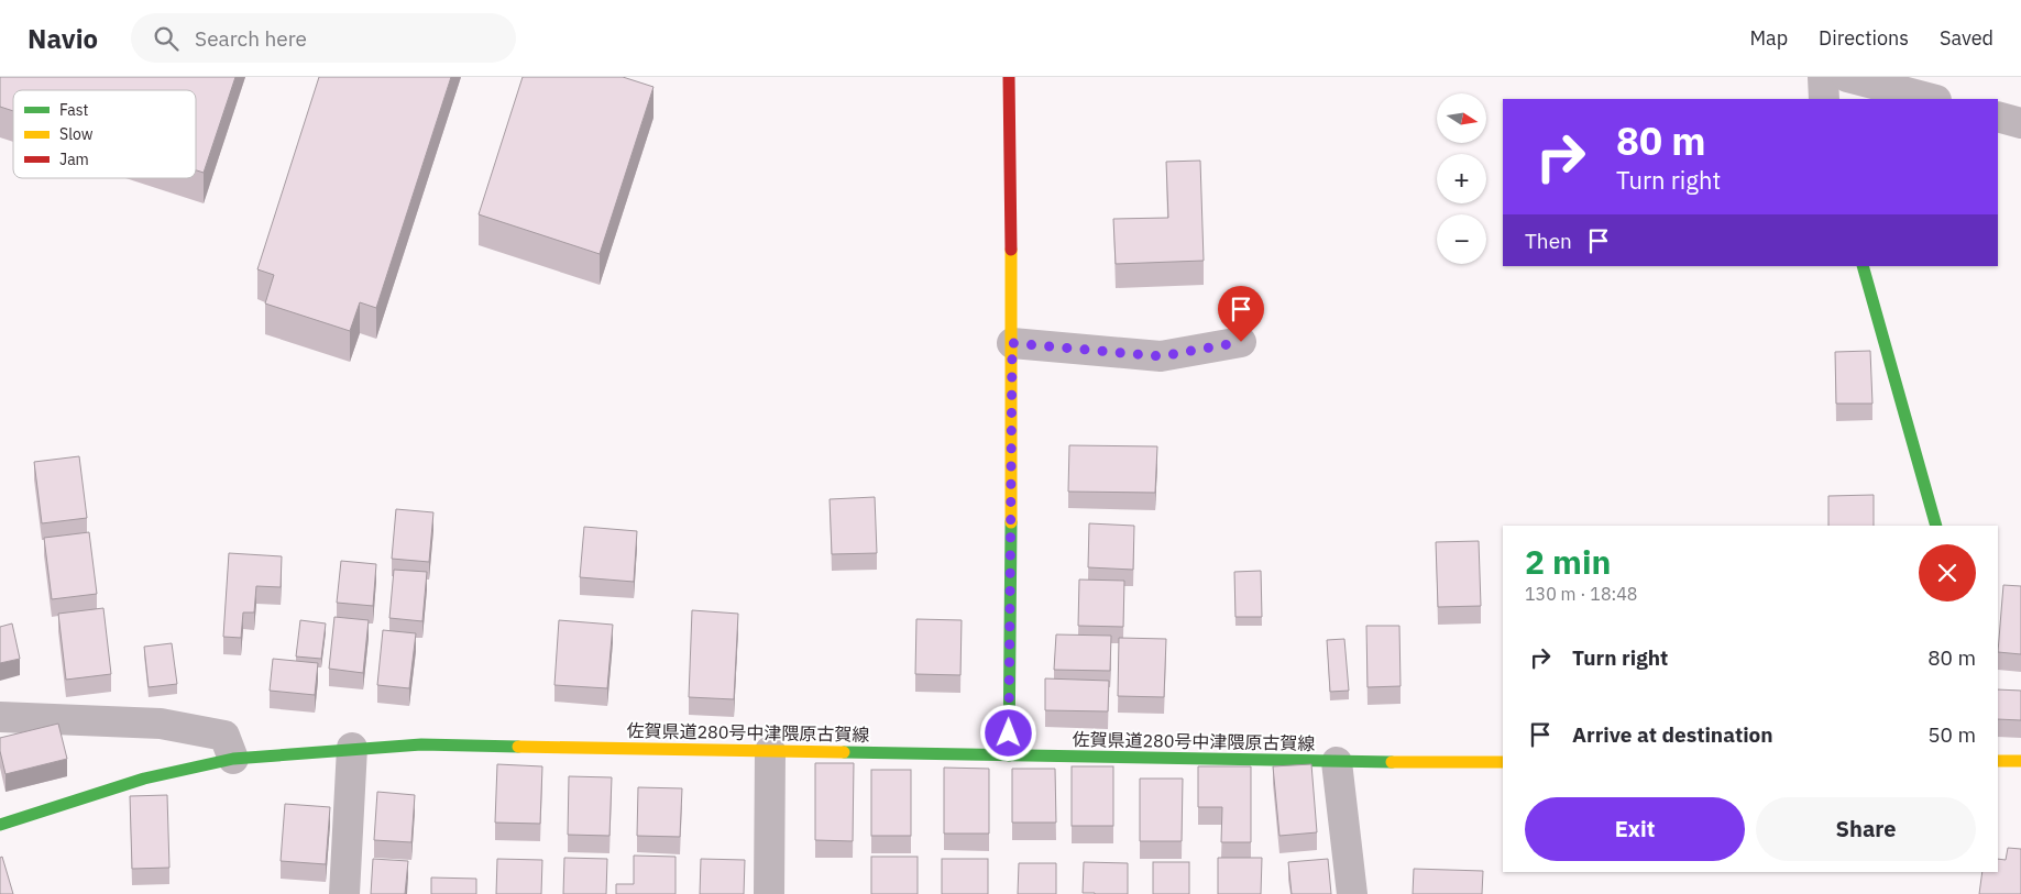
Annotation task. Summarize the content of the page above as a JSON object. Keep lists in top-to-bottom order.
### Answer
{
  "streets": {
    "main road": ["佐賀県道280号中津隈原古賀線"]
  },
  "legend": ["Fast", "Slow", "Jam"],
  "north": "right",
  "page": {
    "header": "Navio",
    "search": "Search here",
    "nav": ["Map", "Directions", "Saved"],
    "map_buttons": ["+", "−"],
    "turn": ["80 m", "Turn right"],
    "then": "Then",
    "heading": ["2 min", "130 m · 18:48"],
    "list": [
      {
        "name": "Turn right",
        "value": "80 m"
      },
      {
        "name": "Arrive at destination",
        "value": "50 m"
      }
    ],
    "buttons": ["Exit", "Share"]
  }
}
